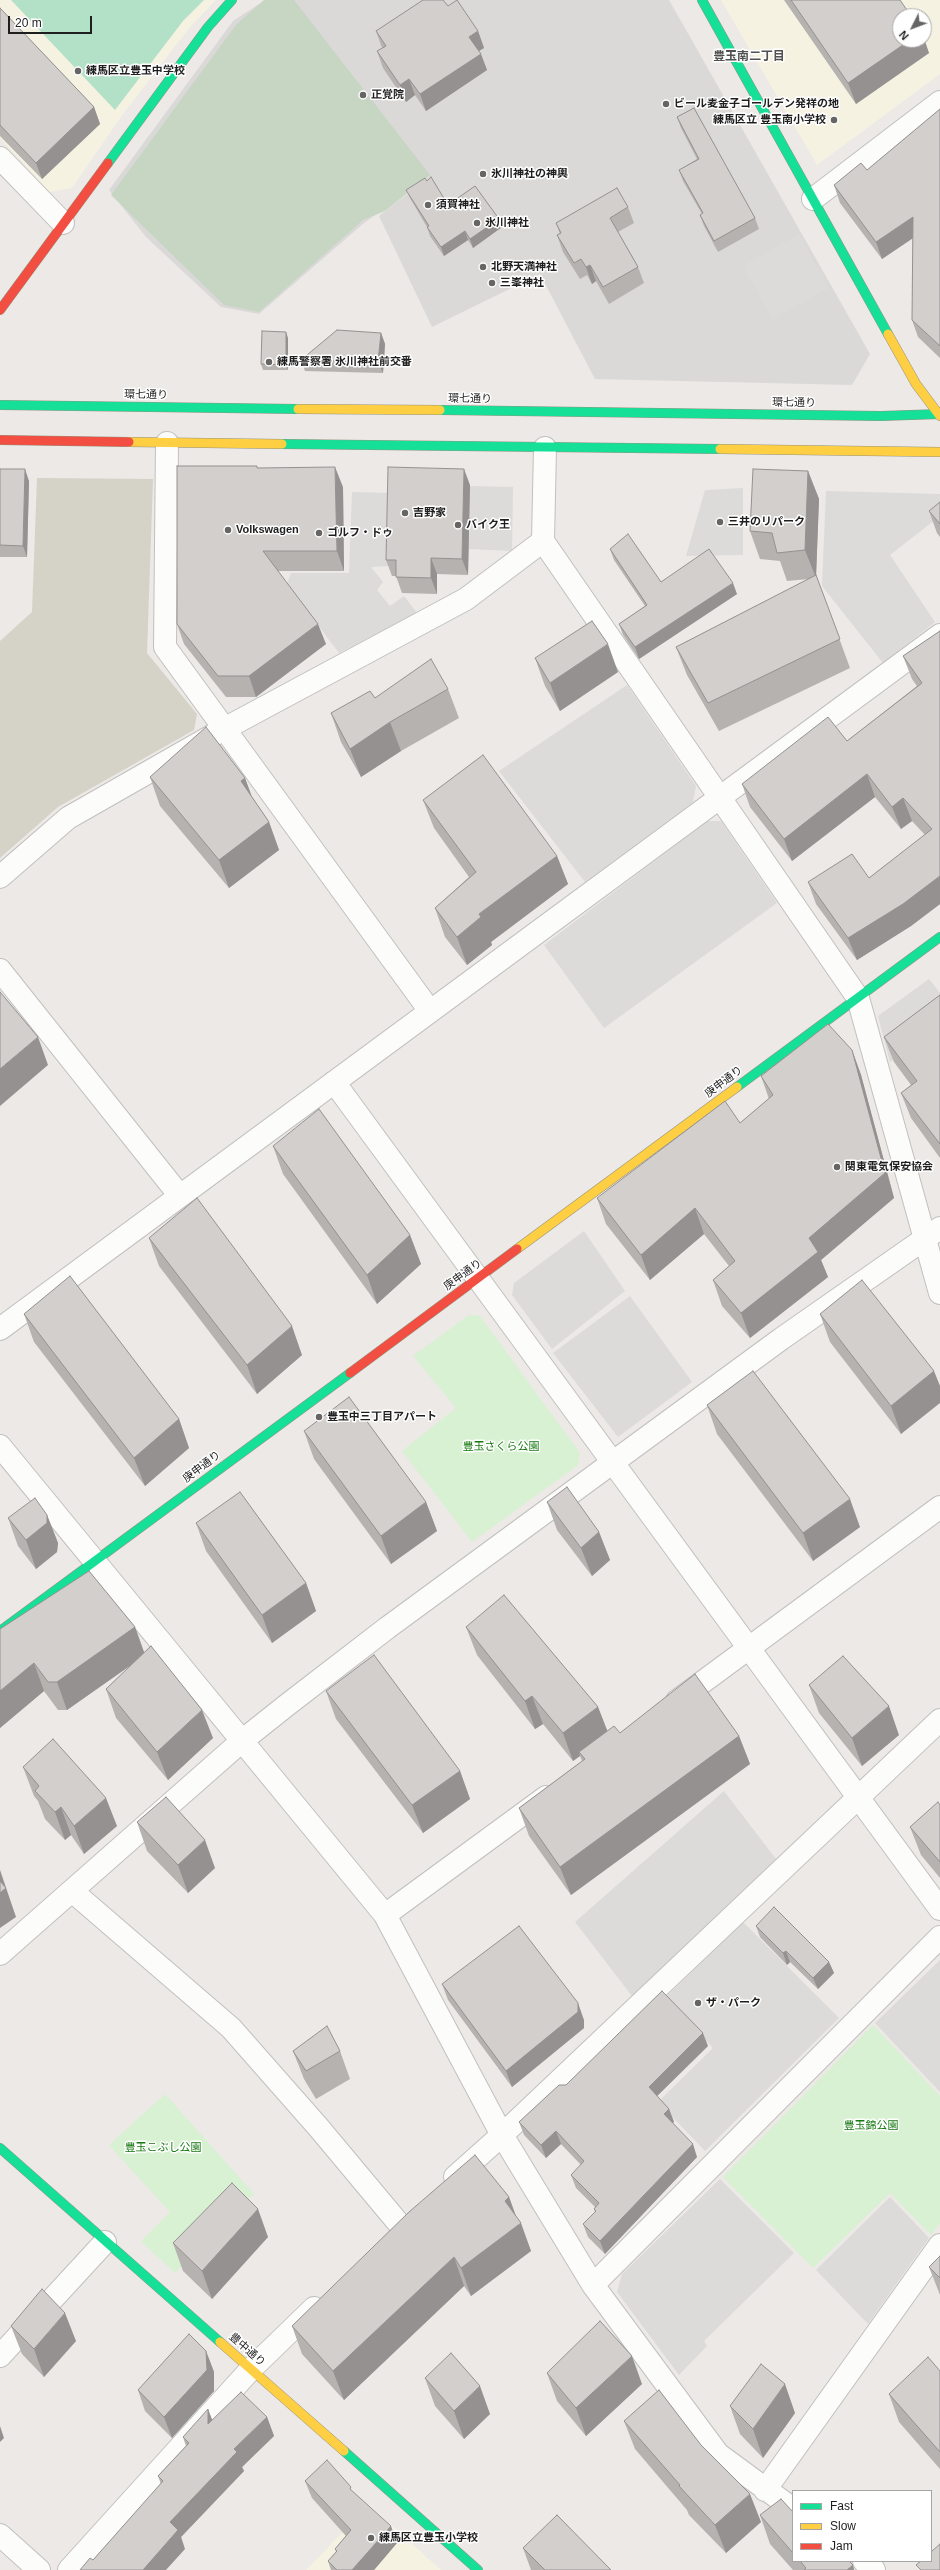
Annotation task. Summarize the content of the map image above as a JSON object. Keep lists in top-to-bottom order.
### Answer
{
  "streets": {
    "main road": ["環七通り", "庚申通り", "豊中通り"]
  },
  "districts": ["豊玉南二丁目"],
  "parks": ["豊玉さくら公園", "豊玉錦公園", "豊玉こぶし公園"],
  "places": [
    "練馬区立豊玉中学校",
    "正覚院",
    "ビール麦金子ゴールデン発祥の地",
    "練馬区立 豊玉南小学校",
    "氷川神社の神輿",
    "須賀神社",
    "氷川神社",
    "北野天満神社",
    "三峯神社",
    "練馬警察署 氷川神社前交番",
    "吉野家",
    "三井のリパーク",
    "バイク王",
    "Volkswagen",
    "ゴルフ・ドゥ",
    "関東電気保安協会",
    "豊玉中三丁目アパート",
    "ザ・パーク",
    "練馬区立豊玉小学校"
  ],
  "legend": ["Fast", "Slow", "Jam"],
  "scale_bar": "20 m",
  "north": "bottom left"
}
